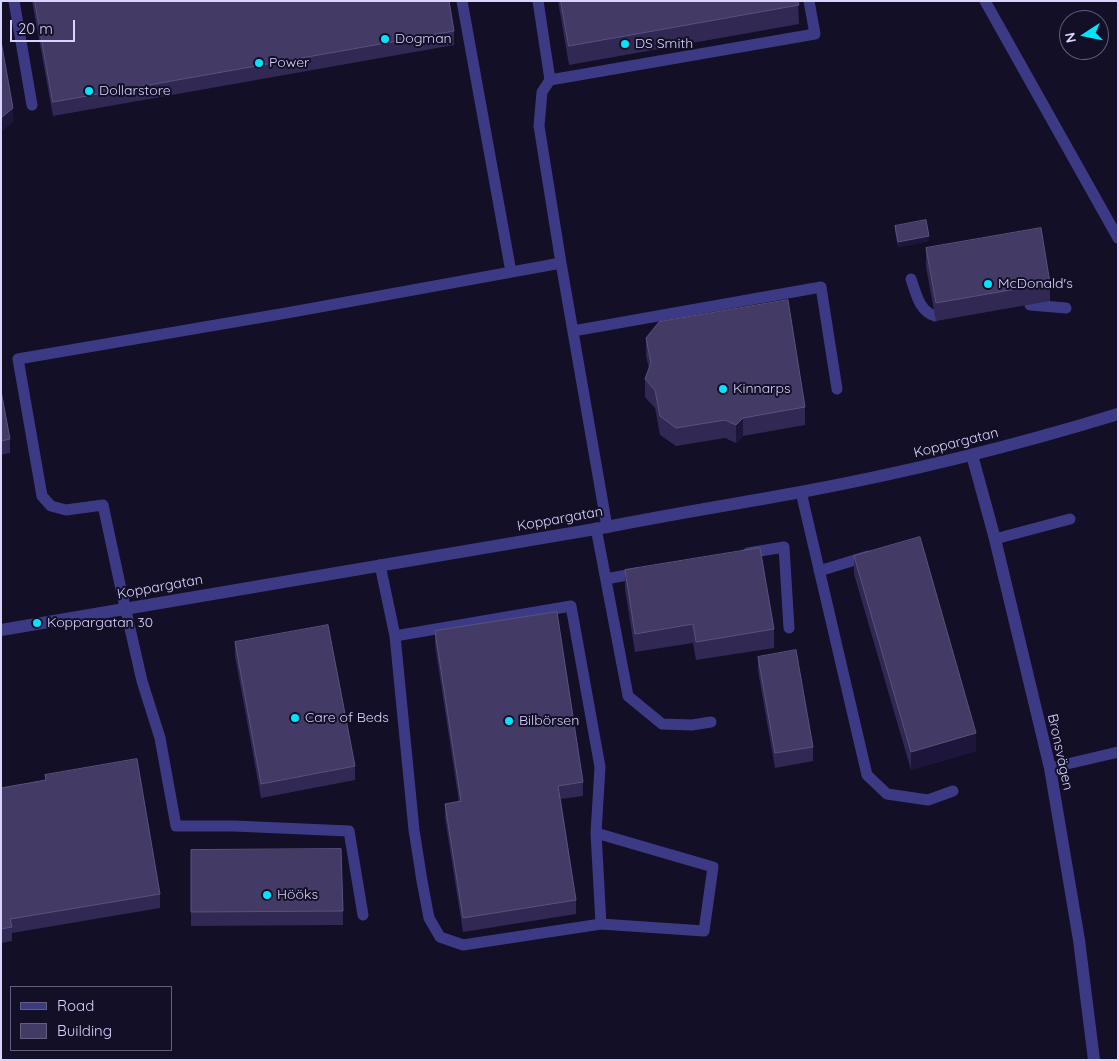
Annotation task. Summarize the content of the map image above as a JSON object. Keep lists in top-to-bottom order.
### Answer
{
  "streets": {
    "street": ["Koppargatan", "Bronsvägen"]
  },
  "crossings": [
    ["Koppargatan", "Bronsvägen"]
  ],
  "places": [
    "Dogman",
    "DS Smith",
    "Power",
    "Dollarstore",
    "McDonald's",
    "Kinnarps",
    "Koppargatan 30",
    "Care of Beds",
    "Bilbörsen",
    "Hööks"
  ],
  "legend": ["Road", "Building"],
  "scale_bar": "20 m",
  "north": "left"
}
